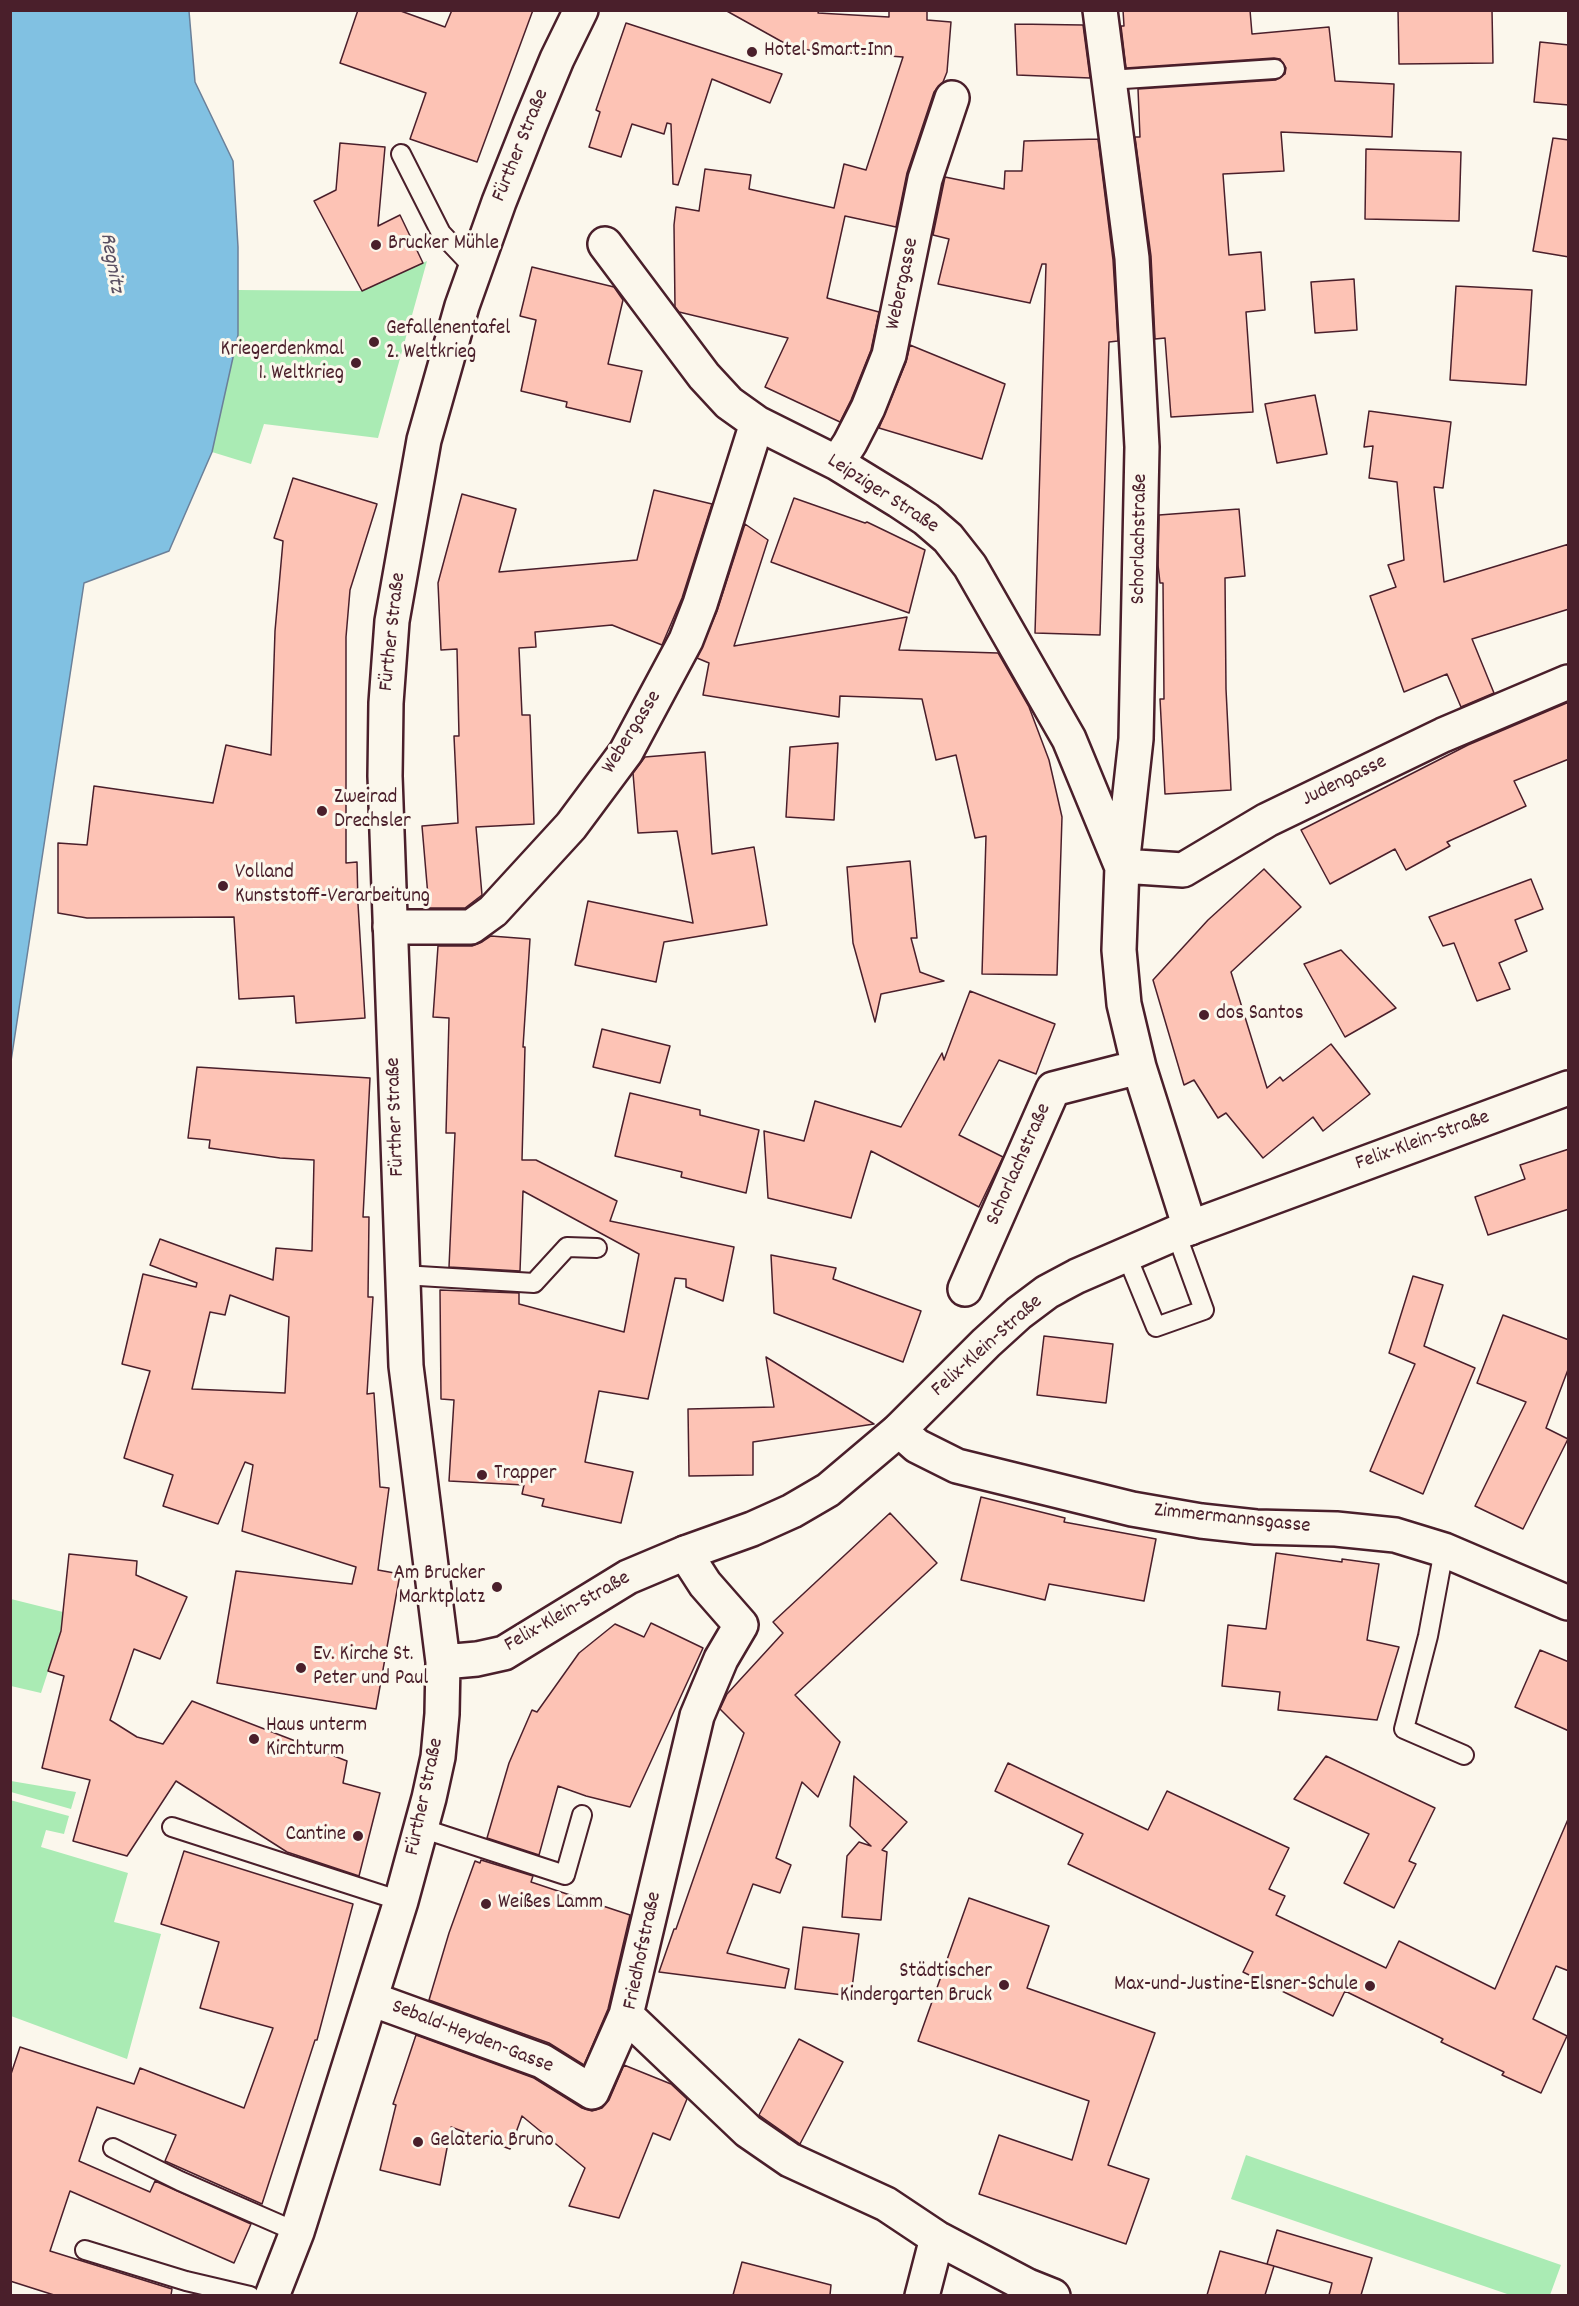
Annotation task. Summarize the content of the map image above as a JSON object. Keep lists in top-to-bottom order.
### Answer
{
  "streets": {
    "street": [
      "Fürther Straße",
      "Webergasse",
      "Leipziger Straße",
      "Schorlachstraße",
      "Judengasse",
      "Felix-Klein-Straße",
      "Zimmermannsgasse",
      "Friedhofstraße",
      "Sebald-Heyden-Gasse"
    ]
  },
  "crossings": [
    ["Fürther Straße", "Webergasse"],
    ["Fürther Straße", "Felix-Klein-Straße"],
    ["Fürther Straße", "Sebald-Heyden-Gasse"],
    ["Webergasse", "Leipziger Straße"],
    ["Leipziger Straße", "Schorlachstraße"],
    ["Leipziger Straße", "Judengasse"],
    ["Schorlachstraße", "Judengasse"],
    ["Schorlachstraße", "Felix-Klein-Straße"],
    ["Felix-Klein-Straße", "Zimmermannsgasse"],
    ["Felix-Klein-Straße", "Friedhofstraße"],
    ["Friedhofstraße", "Sebald-Heyden-Gasse"]
  ],
  "water": ["Regnitz"],
  "places": [
    "Hotel Smart-Inn",
    "Brucker Mühle",
    "Gefallenentafel 2. Weltkrieg",
    "Kriegerdenkmal 1. Weltkrieg",
    "Zweirad Drechsler",
    "Volland Kunststoff-Verarbeitung",
    "dos Santos",
    "Trapper",
    "Am Brucker Marktplatz",
    "Ev. Kirche St. Peter und Paul",
    "Haus unterm Kirchturm",
    "Cantine",
    "Weißes Lamm",
    "Städtischer Kindergarten Bruck",
    "Max-und-Justine-Elsner-Schule",
    "Gelateria Bruno"
  ]
}
